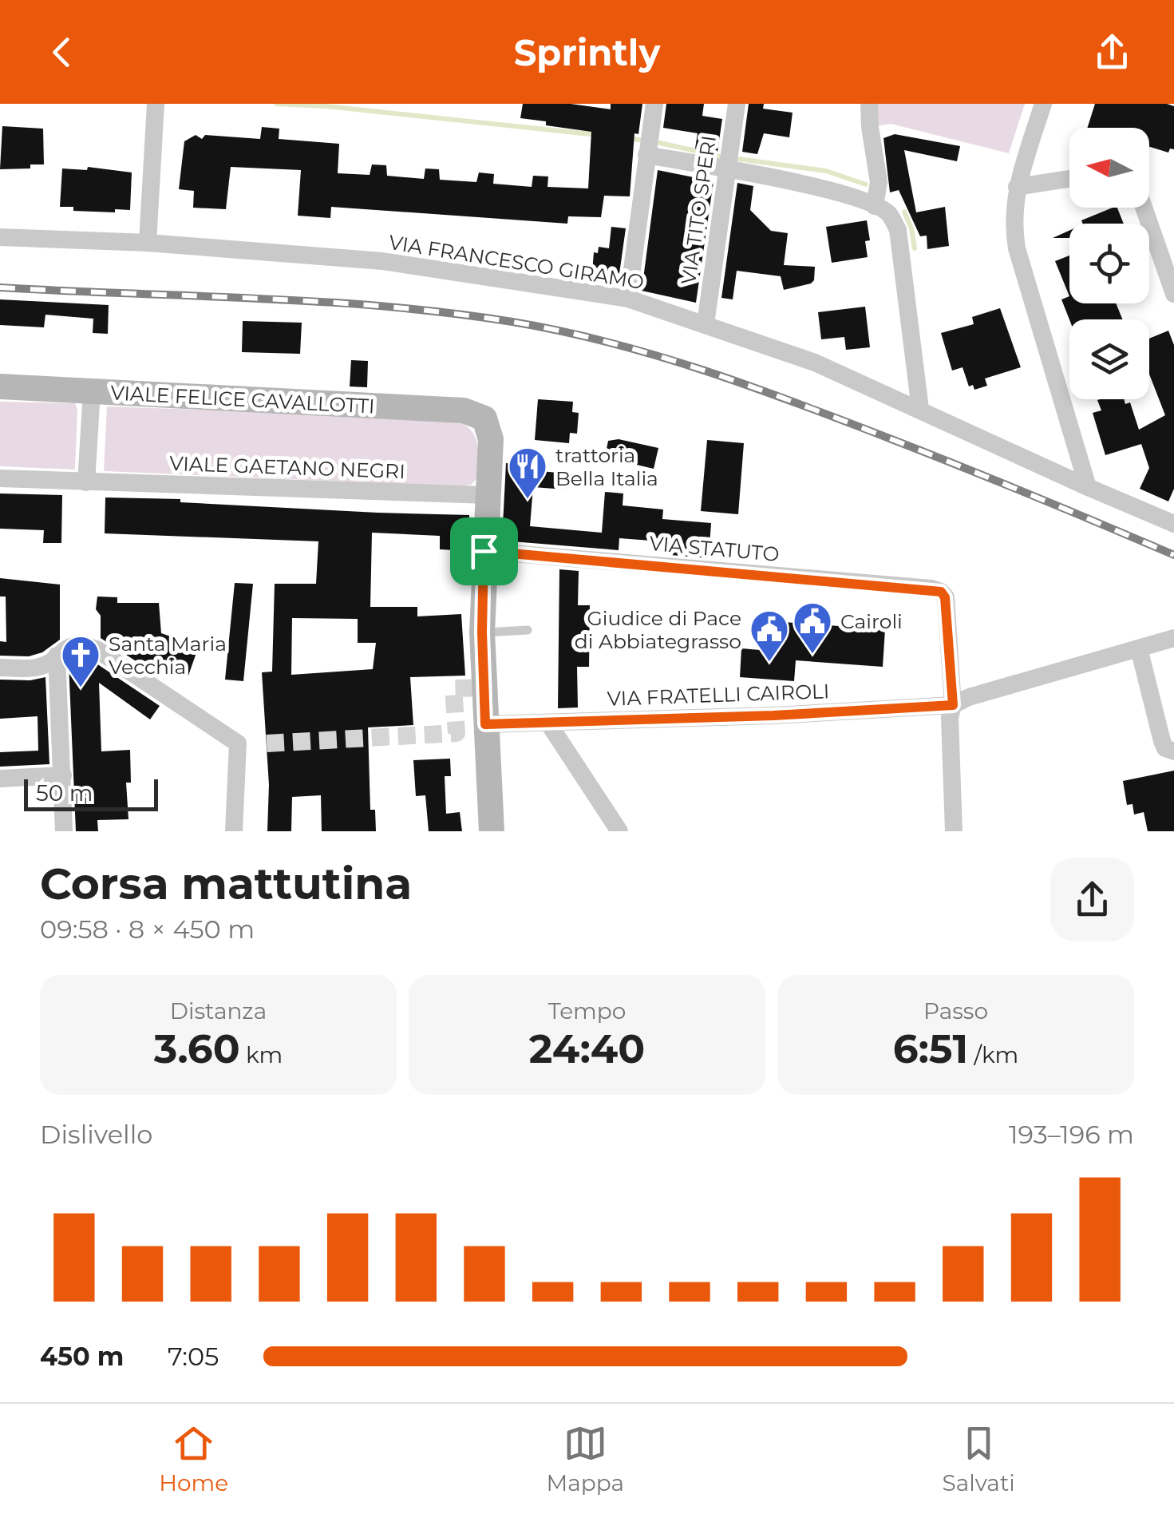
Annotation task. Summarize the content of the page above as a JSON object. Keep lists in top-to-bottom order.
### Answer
{
  "streets": {
    "street": [
      "VIA TITO SPERI",
      "VIA FRANCESCO GIRAMO",
      "VIALE FELICE CAVALLOTTI",
      "VIALE GAETANO NEGRI",
      "VIA STATUTO",
      "VIA FRATELLI CAIROLI"
    ]
  },
  "crossings": [
    ["VIA TITO SPERI", "VIA FRANCESCO GIRAMO"],
    ["VIALE FELICE CAVALLOTTI", "VIALE GAETANO NEGRI"],
    ["VIA STATUTO", "VIA FRATELLI CAIROLI"]
  ],
  "places": {
    "restaurant": ["trattoria Bella Italia"],
    "public building": ["Cairoli", "Giudice di Pace di Abbiategrasso"],
    "church": ["Santa Maria Vecchia"]
  },
  "scale_bar": "50 m",
  "north": "left",
  "page": {
    "header": "Sprintly",
    "scale": "50 m",
    "heading": ["Corsa mattutina", "09:58 · 8 × 450 m"],
    "stats": [
      ["Distanza", "3.60 km"],
      ["Tempo", "24:40"],
      ["Passo", "6:51 /km"]
    ],
    "chart": ["Dislivello", "193–196 m"],
    "list": [
      {
        "name": "450 m",
        "note": "7:05"
      }
    ],
    "tabs": ["Home", "Mappa", "Salvati"]
  }
}
